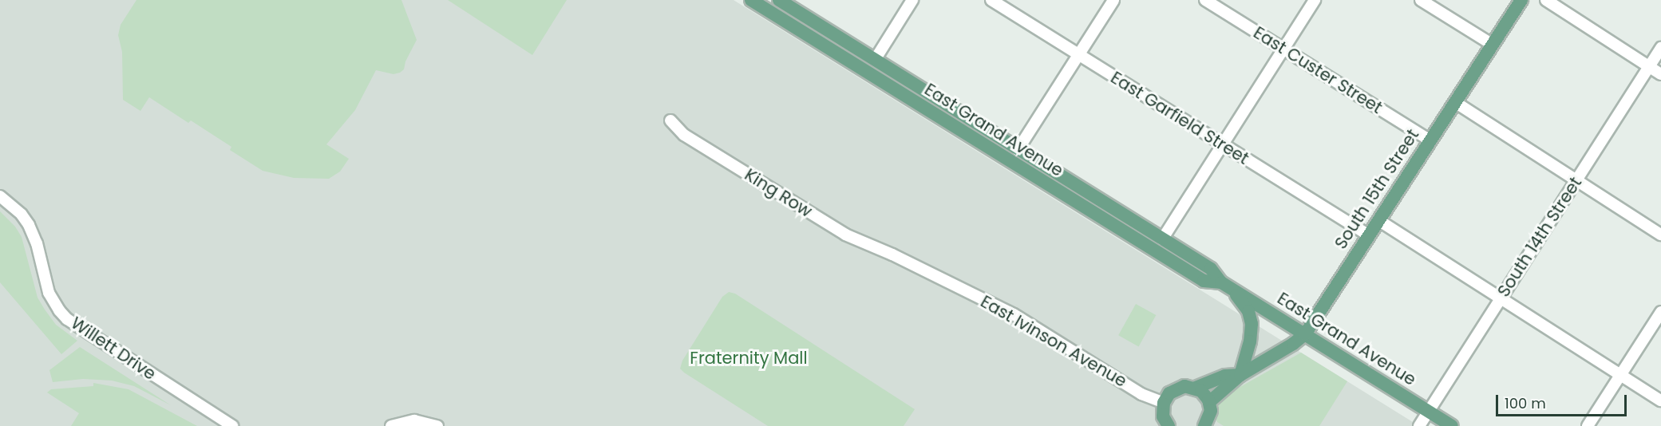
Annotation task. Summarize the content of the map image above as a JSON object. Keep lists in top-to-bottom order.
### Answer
{
  "streets": {
    "main road": ["East Grand Avenue", "South 15th Street"],
    "street": [
      "East Custer Street",
      "East Garfield Street",
      "King Row",
      "South 14th Street",
      "East Ivinson Avenue",
      "Willett Drive"
    ]
  },
  "crossings": [
    ["East Custer Street", "South 15th Street"],
    ["East Garfield Street", "South 15th Street"],
    ["East Grand Avenue", "South 15th Street"],
    ["East Grand Avenue", "South 14th Street"],
    ["South 15th Street", "East Ivinson Avenue"],
    ["King Row", "East Ivinson Avenue"]
  ],
  "parks": ["Fraternity Mall"],
  "scale_bar": "100 m"
}
